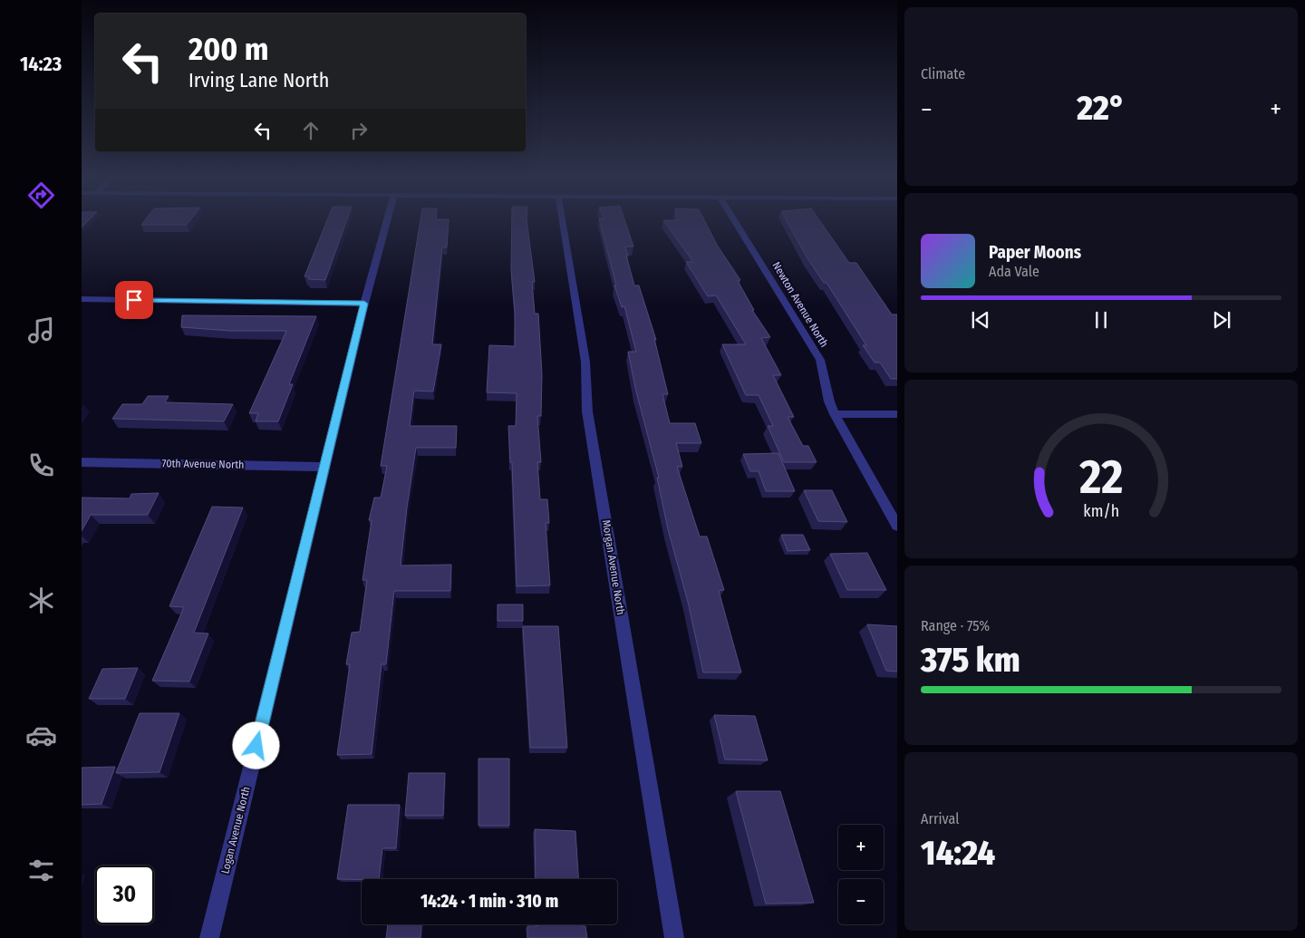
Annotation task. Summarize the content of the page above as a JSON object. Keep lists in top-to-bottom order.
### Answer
{
  "streets": {
    "street": [
      "Newton Avenue North",
      "70th Avenue North",
      "Morgan Avenue North",
      "Logan Avenue North"
    ]
  },
  "crossings": [
    ["70th Avenue North", "Logan Avenue North"]
  ],
  "page": {
    "tabs": "14:23",
    "tile": [
      "Climate",
      ["Range · 75%", "375 km"],
      ["Arrival", "14:24"]
    ],
    "turn": ["200 m", "Irving Lane North"],
    "heat": ["−", "22°", "+"],
    "song": ["Paper Moons", "Ada Vale"],
    "map_buttons": ["+", "−"],
    "limit": "30",
    "trip": "14:24 · 1 min · 310 m",
    "gauge": ["22", "km/h"]
  }
}
